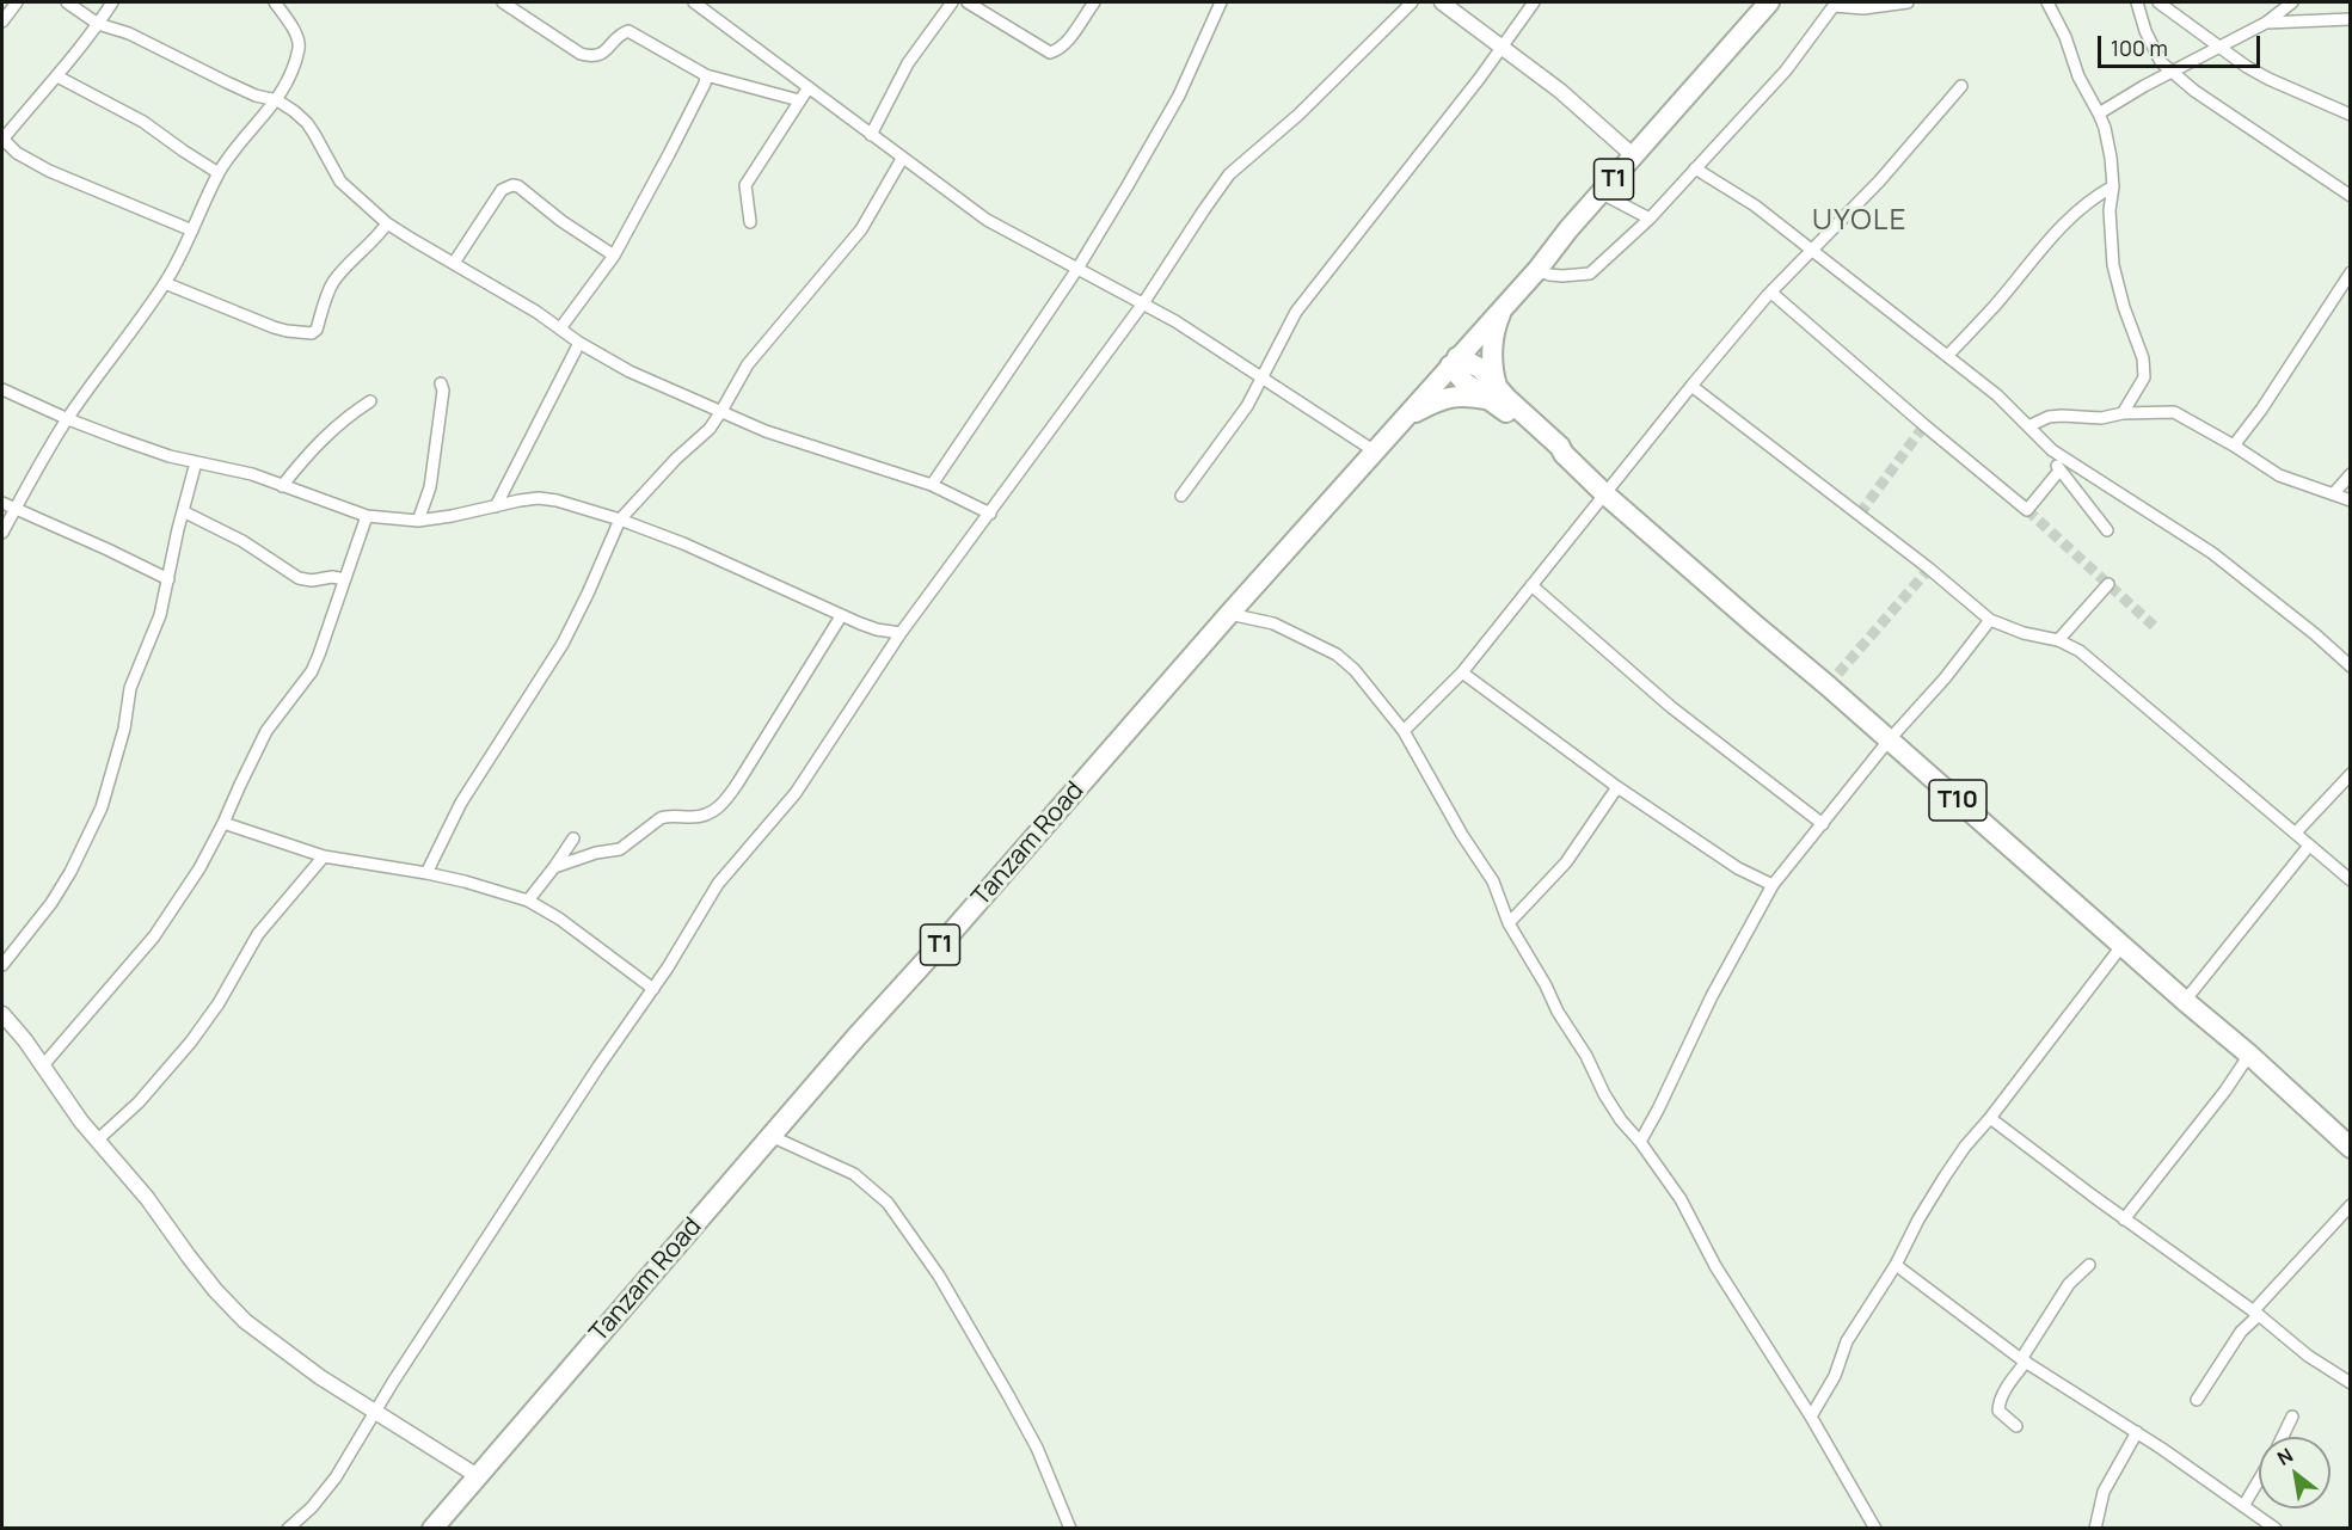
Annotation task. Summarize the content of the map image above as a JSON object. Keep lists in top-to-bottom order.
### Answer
{
  "streets": {
    "highway": ["T1", "T10", "Tanzam Road"]
  },
  "crossings": [
    ["T1", "T10"],
    ["T1", "Tanzam Road"],
    ["T10", "Tanzam Road"]
  ],
  "districts": ["UYOLE"],
  "scale_bar": "100 m",
  "north": "top left"
}
